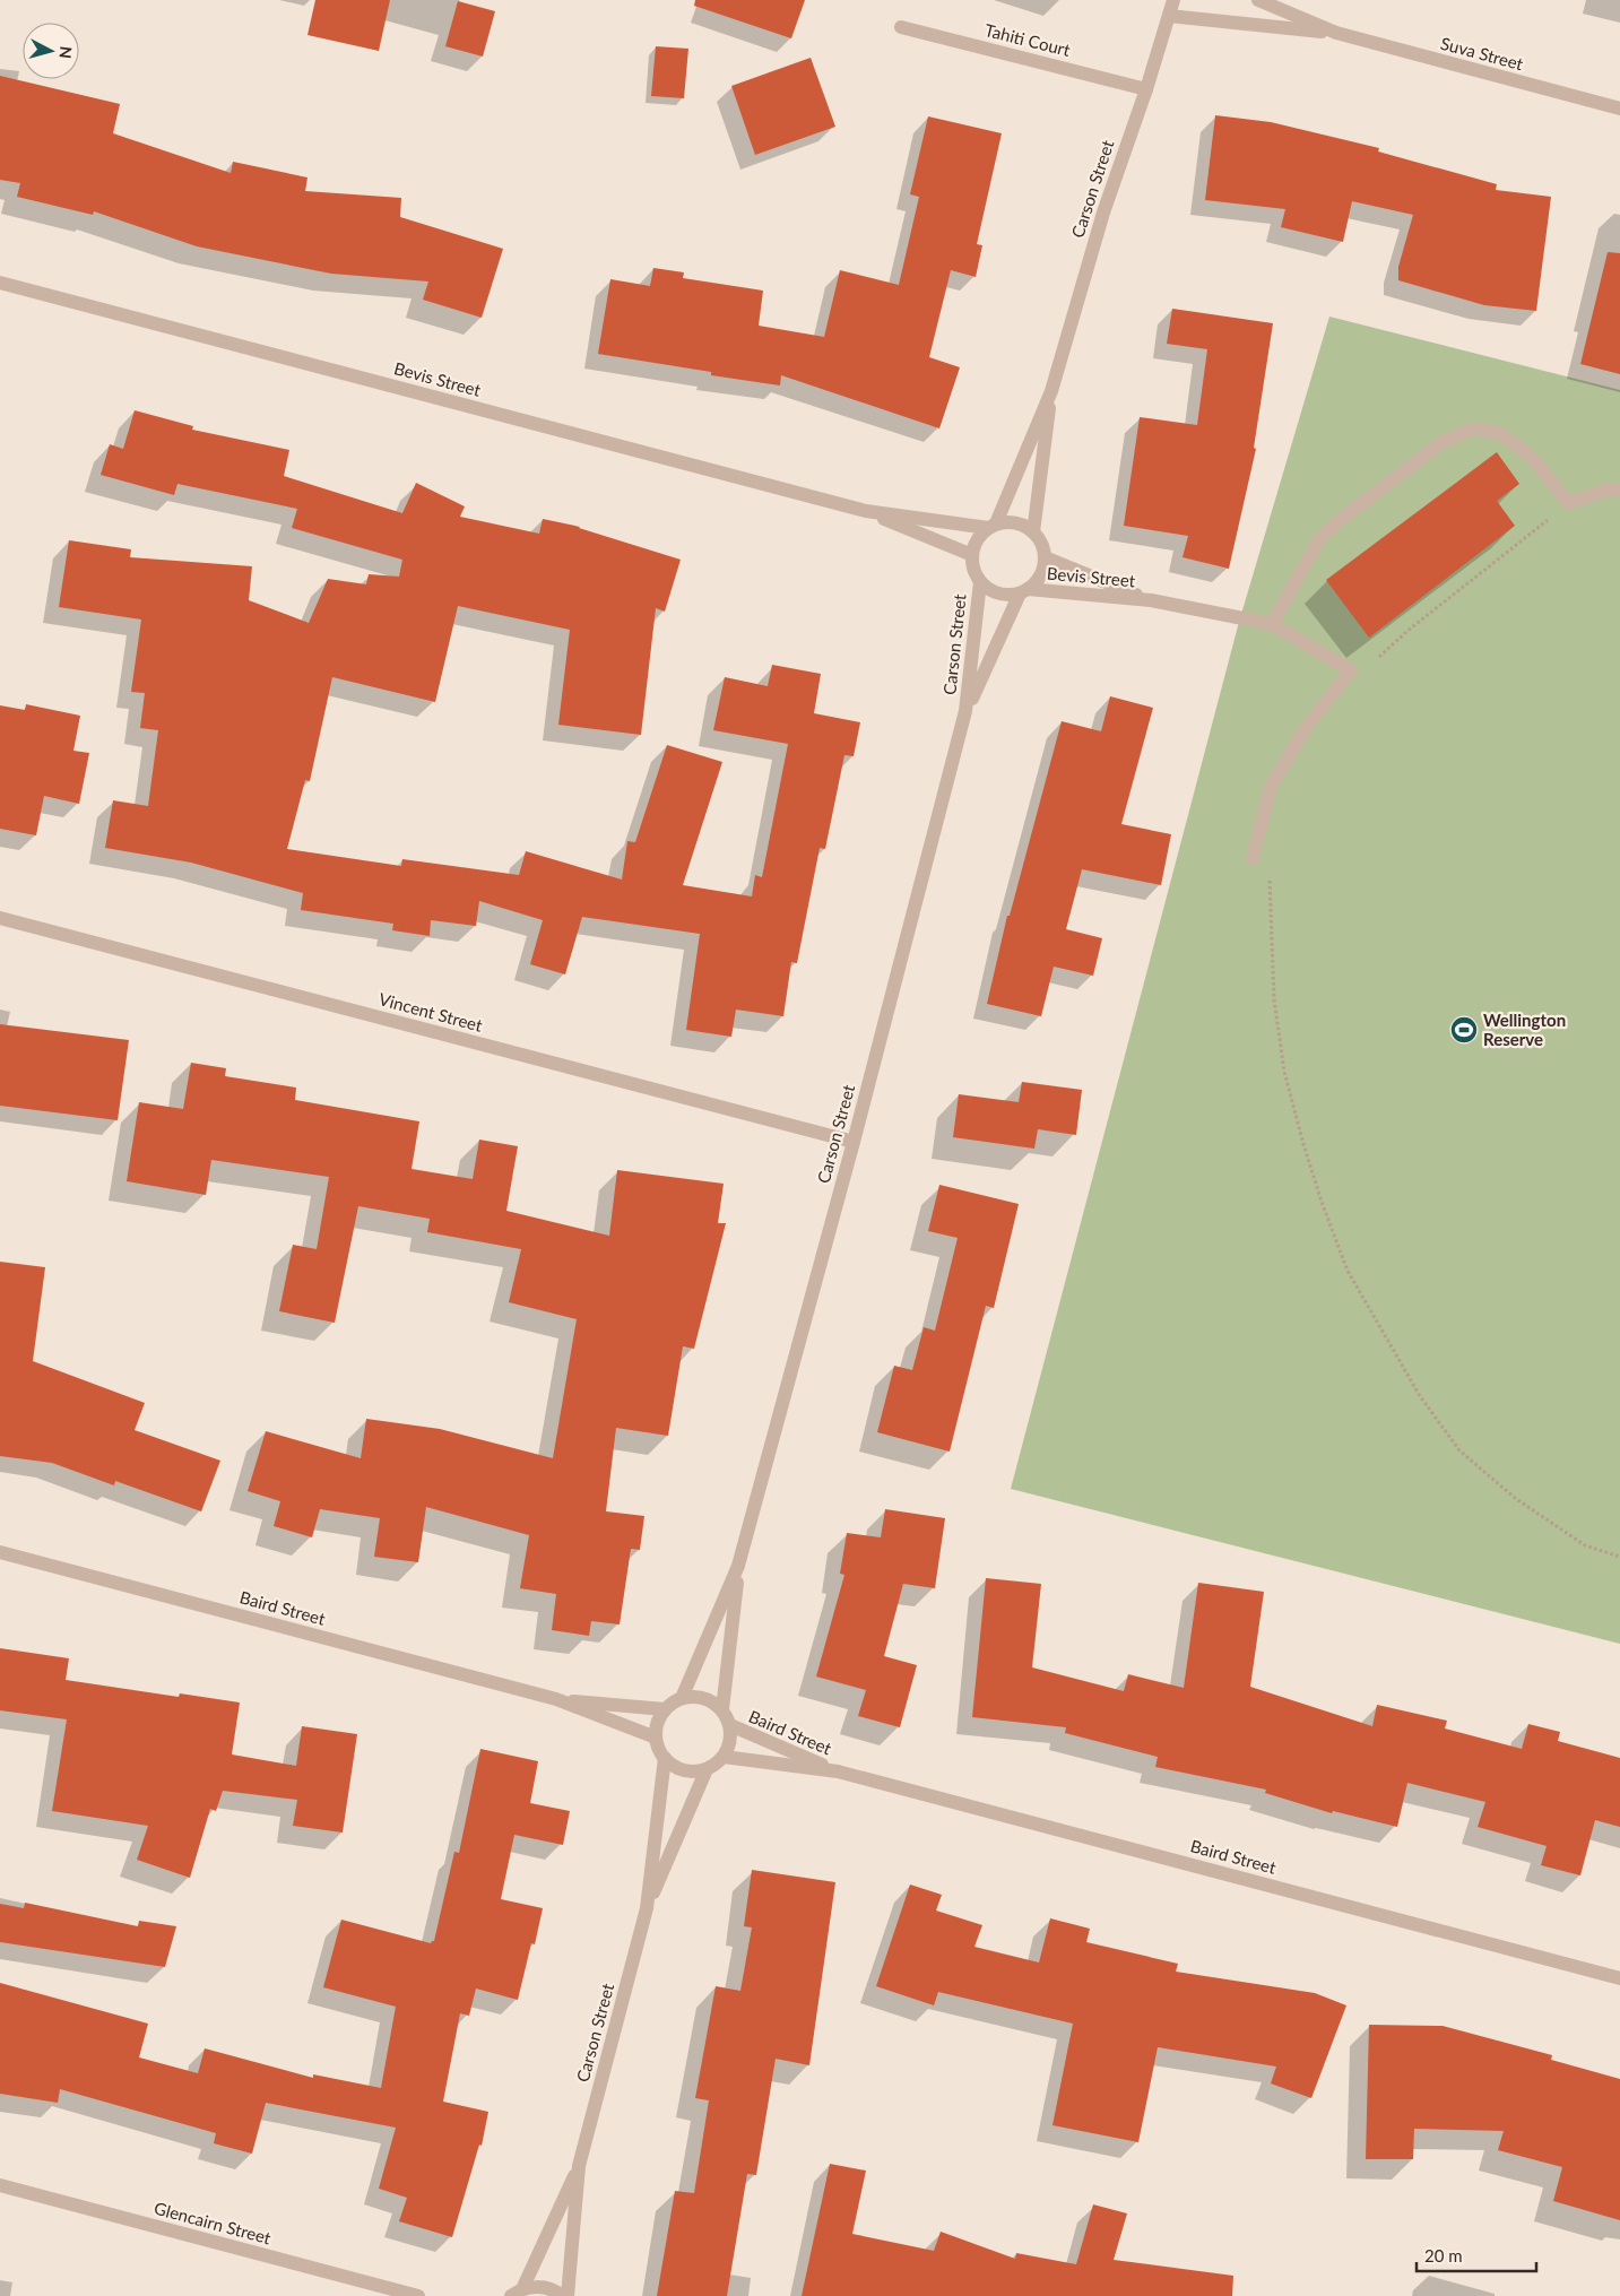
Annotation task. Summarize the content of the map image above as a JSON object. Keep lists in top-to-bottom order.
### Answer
{
  "streets": {
    "street": [
      "Tahiti Court",
      "Suva Street",
      "Carson Street",
      "Bevis Street",
      "Vincent Street",
      "Baird Street",
      "Glencairn Street"
    ]
  },
  "crossings": [
    ["Tahiti Court", "Carson Street"],
    ["Suva Street", "Carson Street"],
    ["Carson Street", "Bevis Street"],
    ["Carson Street", "Vincent Street"],
    ["Carson Street", "Baird Street"]
  ],
  "places": {
    "sports": ["Wellington Reserve"]
  },
  "scale_bar": "20 m",
  "north": "right"
}
